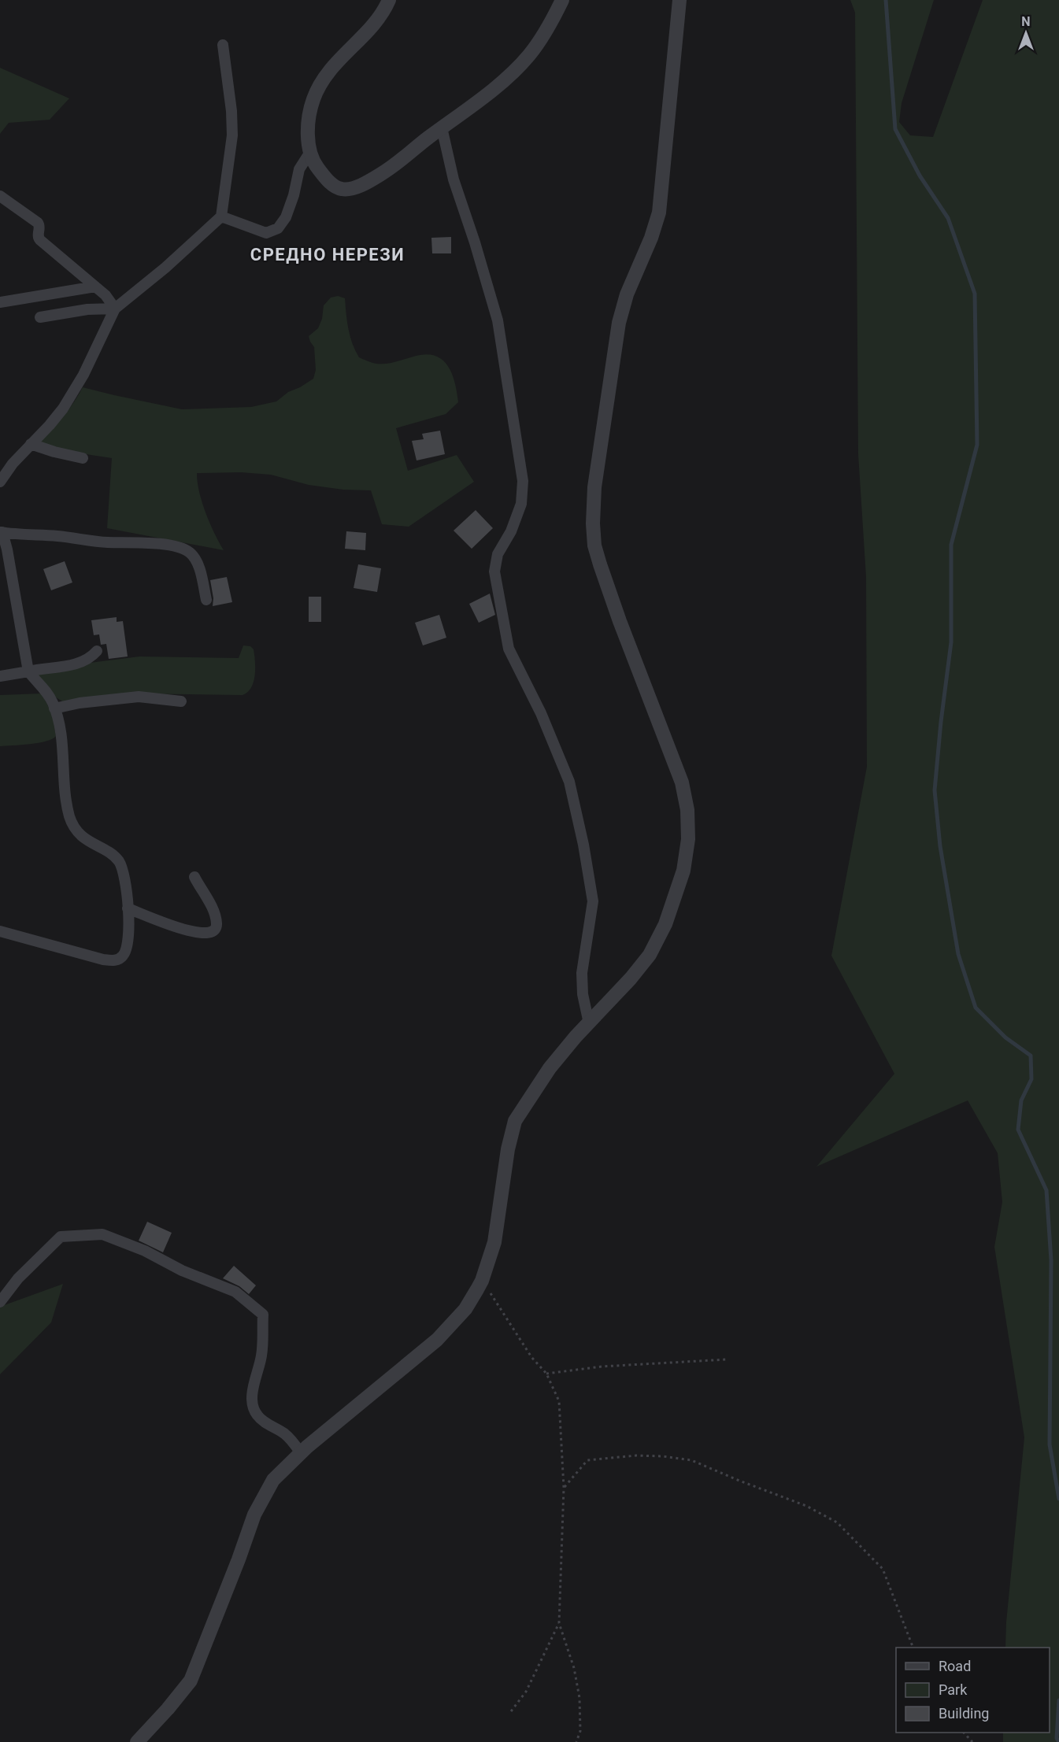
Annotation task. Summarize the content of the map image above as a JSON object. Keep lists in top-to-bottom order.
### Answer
{
  "districts": ["СРЕДНО НЕРЕЗИ"],
  "legend": ["Road", "Park", "Building"],
  "north": "top"
}
